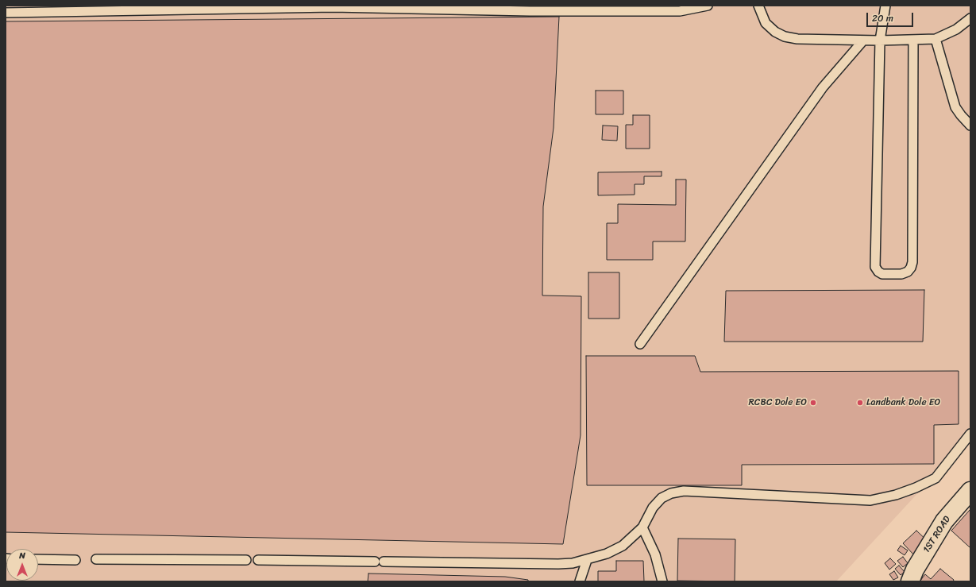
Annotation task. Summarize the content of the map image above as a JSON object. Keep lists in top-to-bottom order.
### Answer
{
  "streets": {
    "street": ["1ST ROAD"]
  },
  "places": ["RCBC Dole EO", "Landbank Dole EO"],
  "scale_bar": "20 m",
  "north": "top"
}
